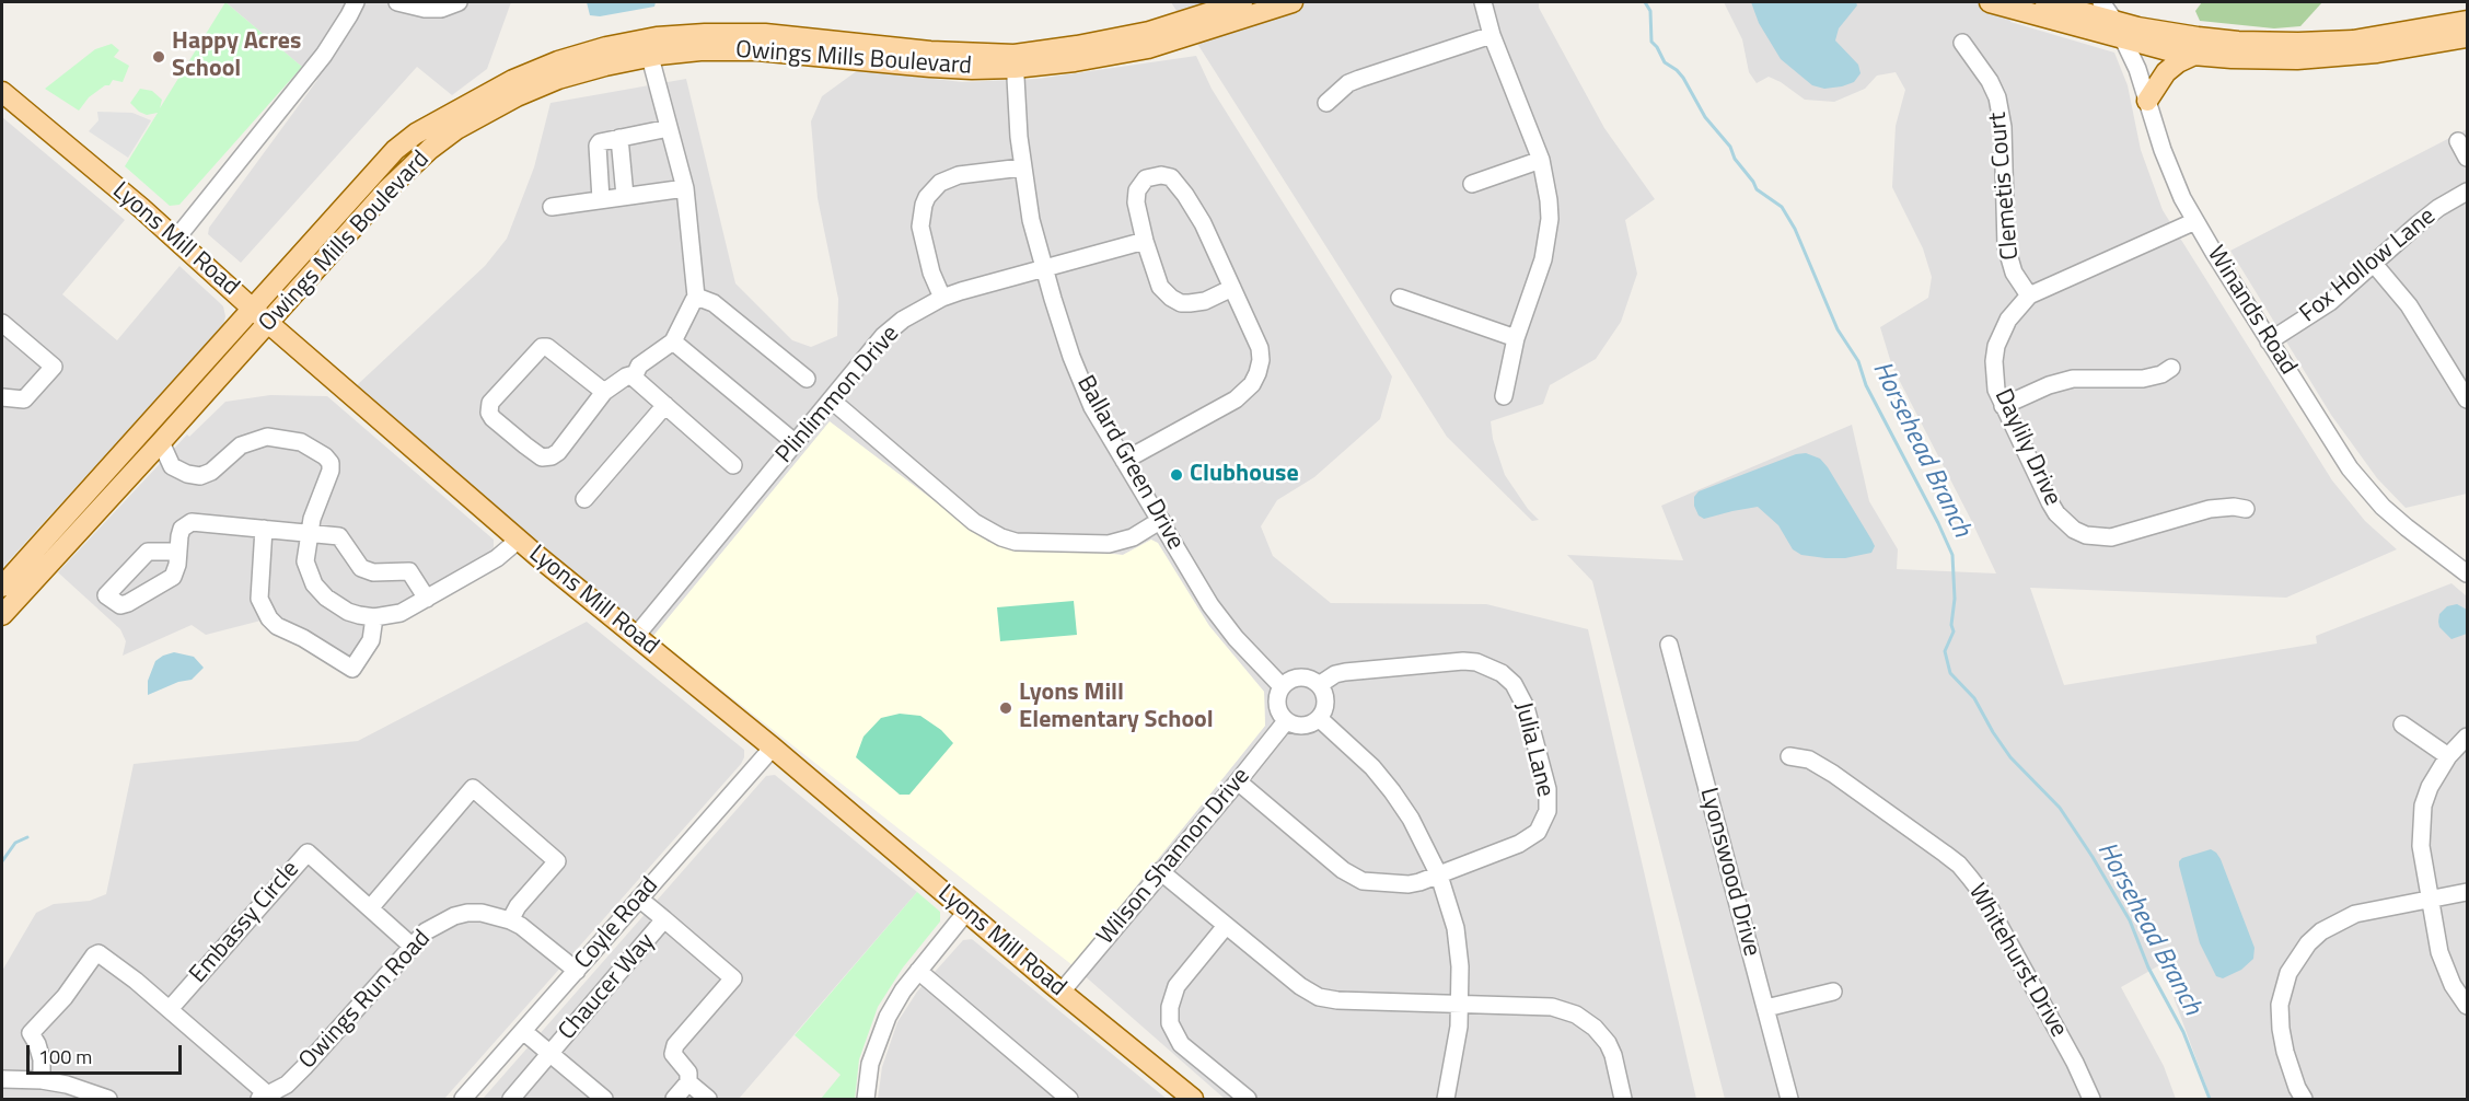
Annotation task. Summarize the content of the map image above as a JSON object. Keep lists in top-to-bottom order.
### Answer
{
  "streets": {
    "main road": ["Owings Mills Boulevard", "Lyons Mill Road"],
    "street": [
      "Clemetis Court",
      "Fox Hollow Lane",
      "Winands Road",
      "Plinlimmon Drive",
      "Daylily Drive",
      "Ballard Green Drive",
      "Julia Lane",
      "Wilson Shannon Drive",
      "Lyonswood Drive",
      "Embassy Circle",
      "Coyle Road",
      "Whitehurst Drive",
      "Chaucer Way",
      "Owings Run Road"
    ]
  },
  "crossings": [
    ["Owings Mills Boulevard", "Lyons Mill Road"],
    ["Owings Mills Boulevard", "Ballard Green Drive"],
    ["Clemetis Court", "Daylily Drive"],
    ["Lyons Mill Road", "Plinlimmon Drive"],
    ["Lyons Mill Road", "Wilson Shannon Drive"],
    ["Lyons Mill Road", "Coyle Road"],
    ["Fox Hollow Lane", "Winands Road"],
    ["Winands Road", "Daylily Drive"],
    ["Plinlimmon Drive", "Ballard Green Drive"],
    ["Ballard Green Drive", "Julia Lane"],
    ["Ballard Green Drive", "Wilson Shannon Drive"],
    ["Julia Lane", "Wilson Shannon Drive"],
    ["Embassy Circle", "Owings Run Road"],
    ["Coyle Road", "Chaucer Way"],
    ["Coyle Road", "Owings Run Road"]
  ],
  "water": ["Horsehead Branch"],
  "places": ["Happy Acres School", "Clubhouse", "Lyons Mill Elementary School"],
  "scale_bar": "100 m"
}
